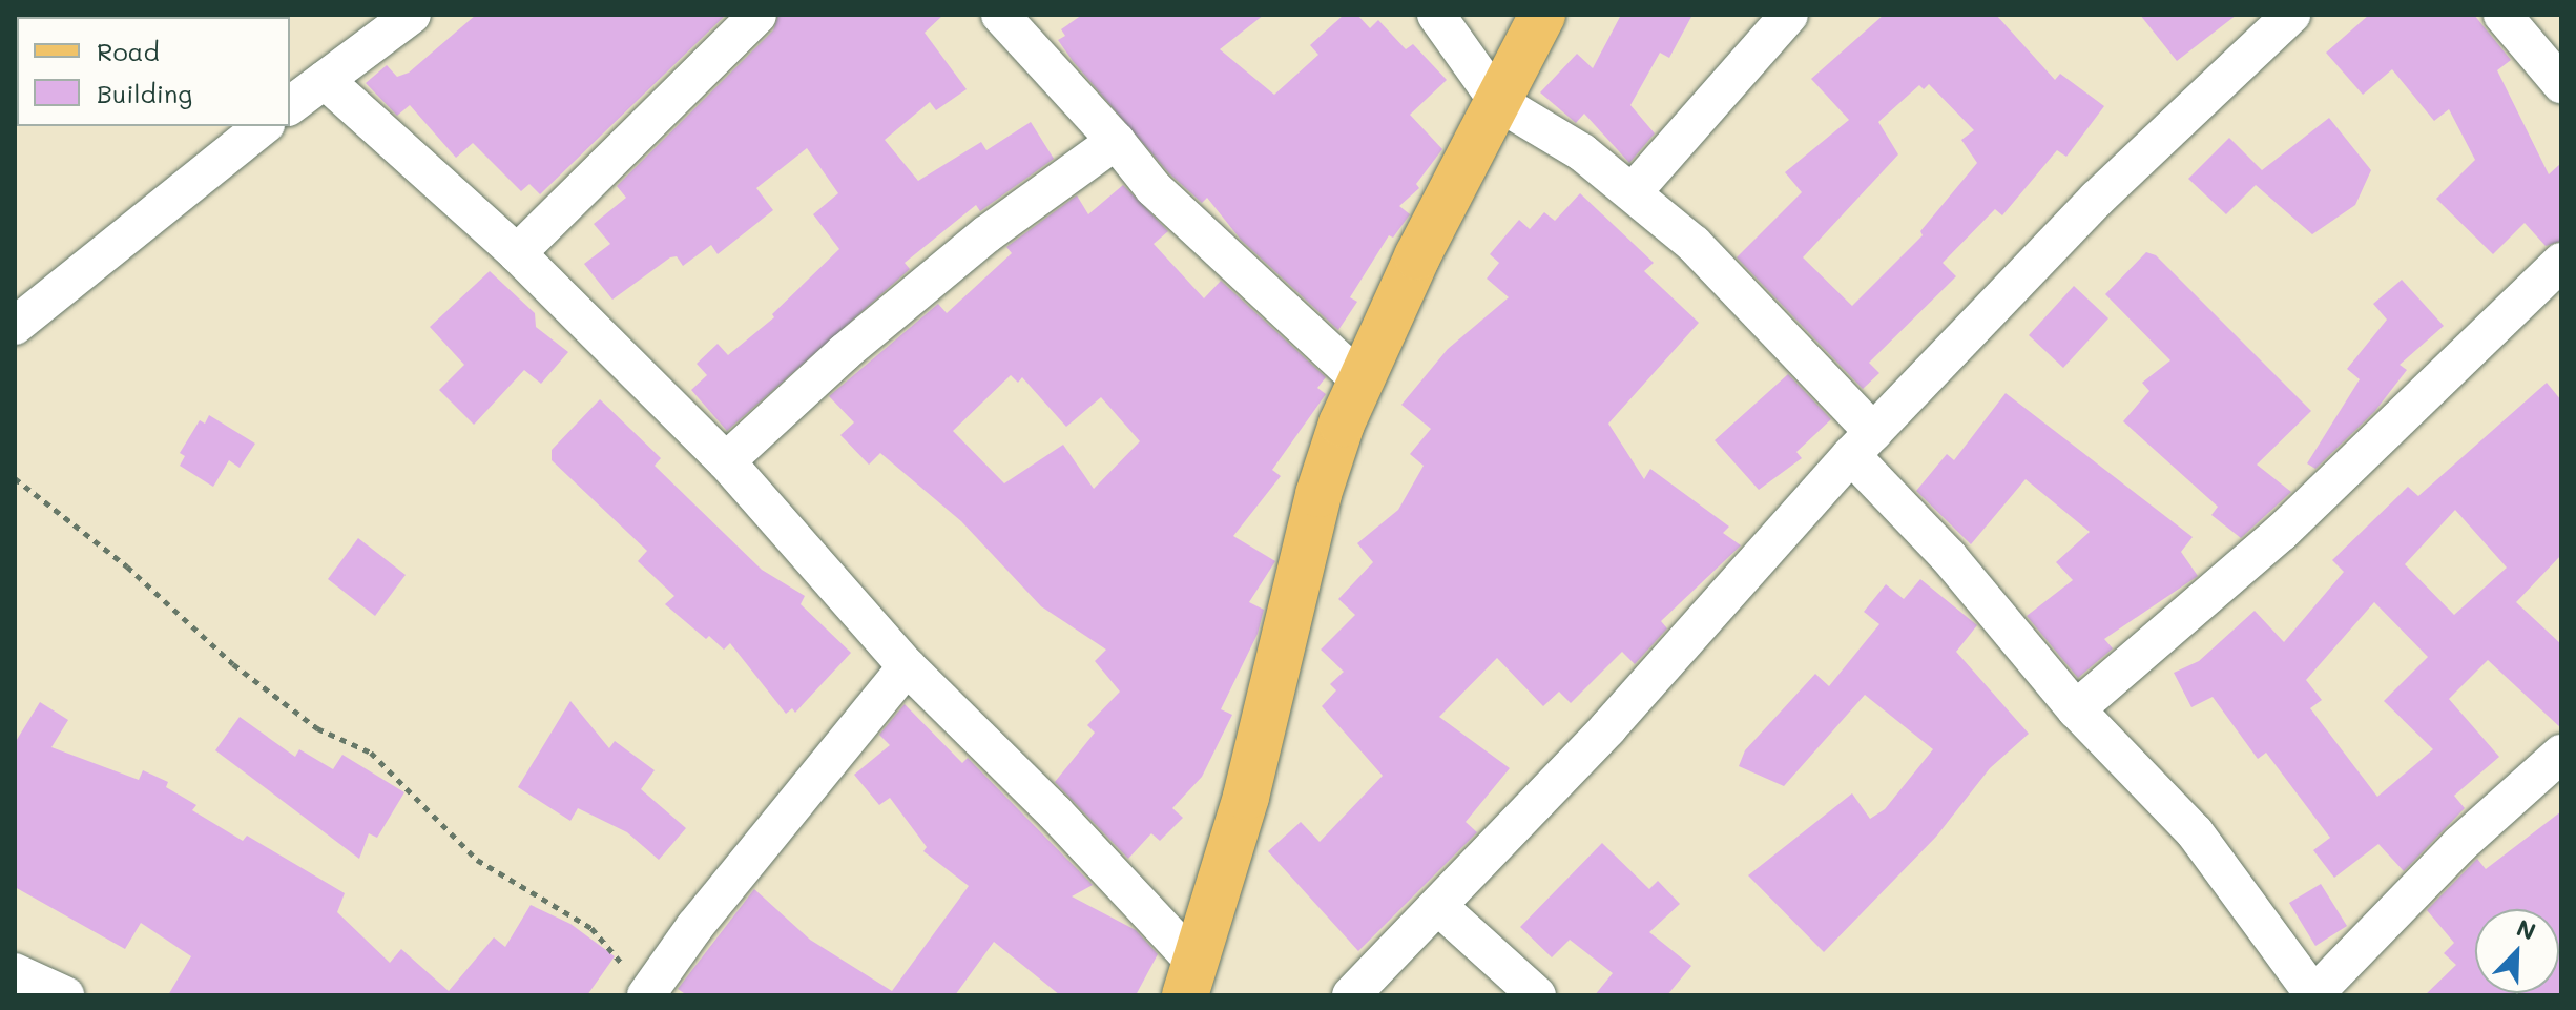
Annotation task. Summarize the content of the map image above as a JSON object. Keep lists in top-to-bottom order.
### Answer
{
  "legend": ["Road", "Building"],
  "north": "top right"
}
